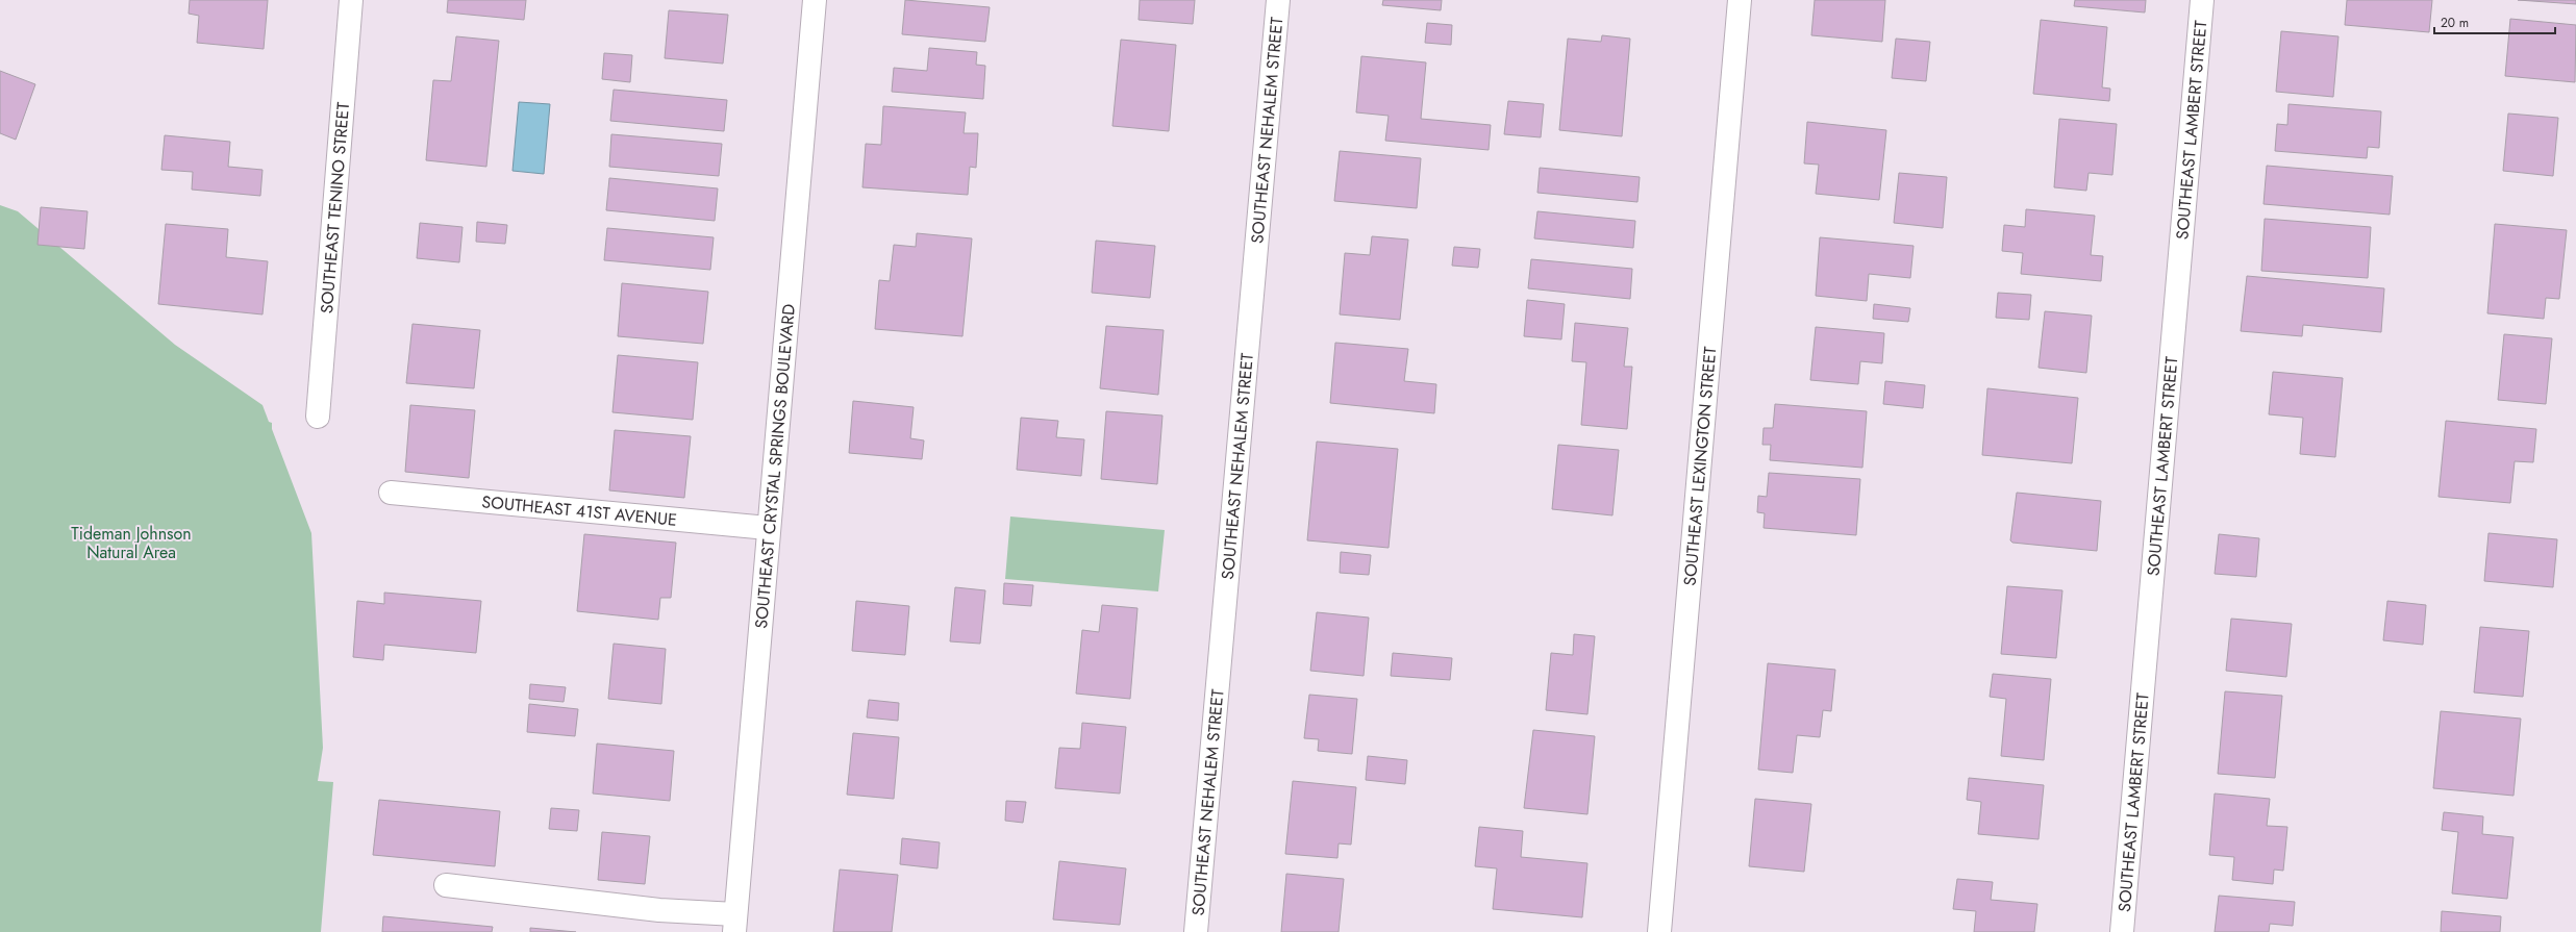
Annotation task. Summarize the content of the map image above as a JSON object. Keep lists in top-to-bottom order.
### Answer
{
  "streets": {
    "street": [
      "SOUTHEAST NEHALEM STREET",
      "SOUTHEAST LAMBERT STREET",
      "SOUTHEAST TENINO STREET",
      "SOUTHEAST CRYSTAL SPRINGS BOULEVARD",
      "SOUTHEAST LEXINGTON STREET",
      "SOUTHEAST 41ST AVENUE"
    ]
  },
  "crossings": [
    ["SOUTHEAST CRYSTAL SPRINGS BOULEVARD", "SOUTHEAST 41ST AVENUE"]
  ],
  "parks": ["Tideman Johnson Natural Area"],
  "scale_bar": "20 m"
}
